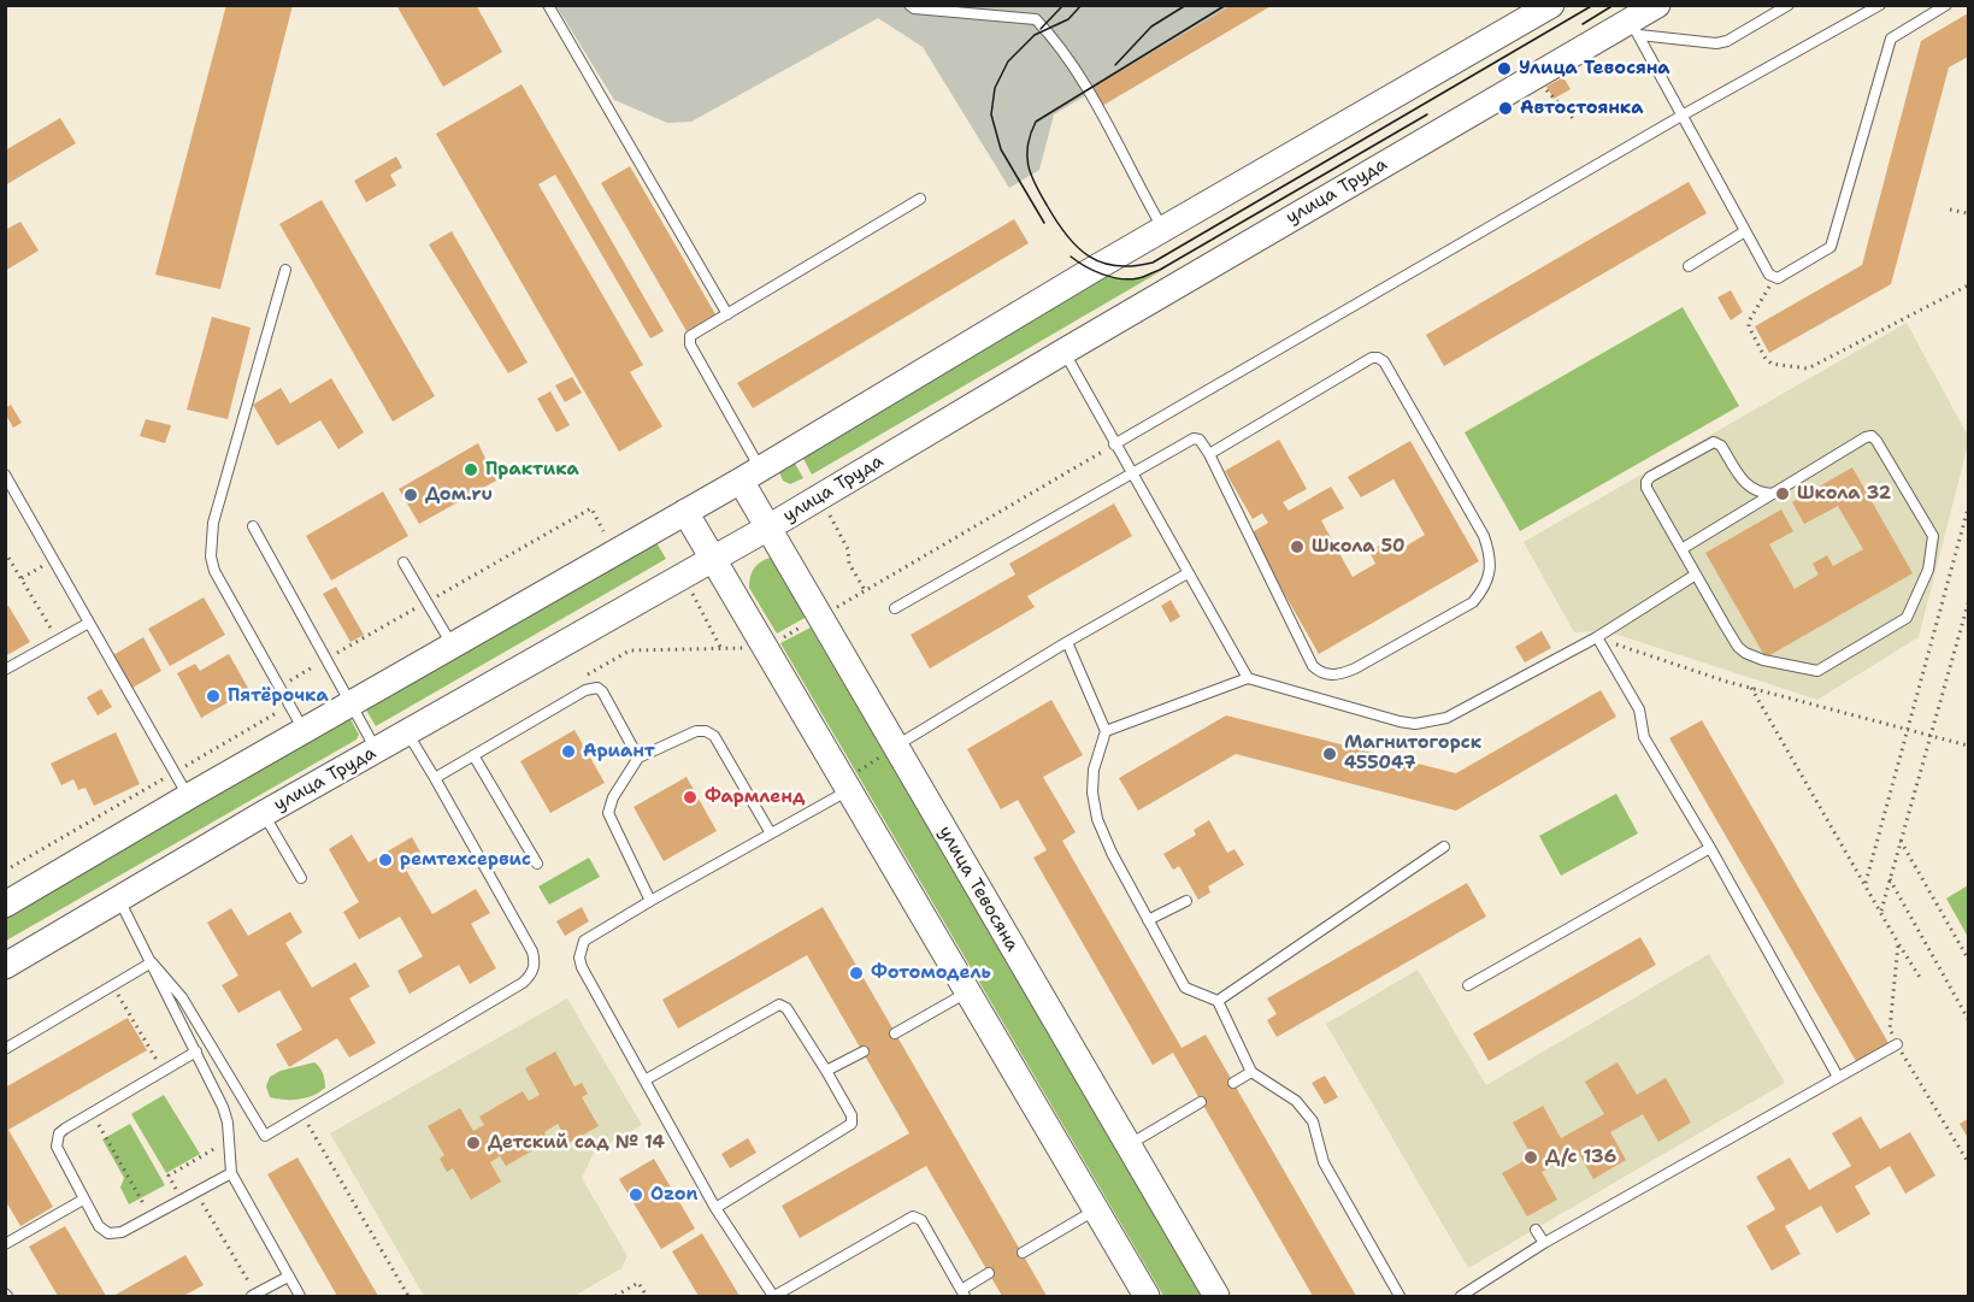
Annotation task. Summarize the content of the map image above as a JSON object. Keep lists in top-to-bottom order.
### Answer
{
  "streets": {
    "main road": ["улица Труда", "улица Тевосяна"]
  },
  "crossings": [
    ["улица Труда", "улица Тевосяна"]
  ],
  "places": [
    "Улица Тевосяна",
    "Автостоянка",
    "Практика",
    "Школа 32",
    "Дом.ru",
    "Школа 50",
    "Пятёрочка",
    "Ариант",
    "Магнитогорск 455047",
    "Фармленд",
    "ремтехсервис",
    "Фотомодель",
    "Детский сад № 14",
    "Д/с 136",
    "Ozon"
  ]
}
